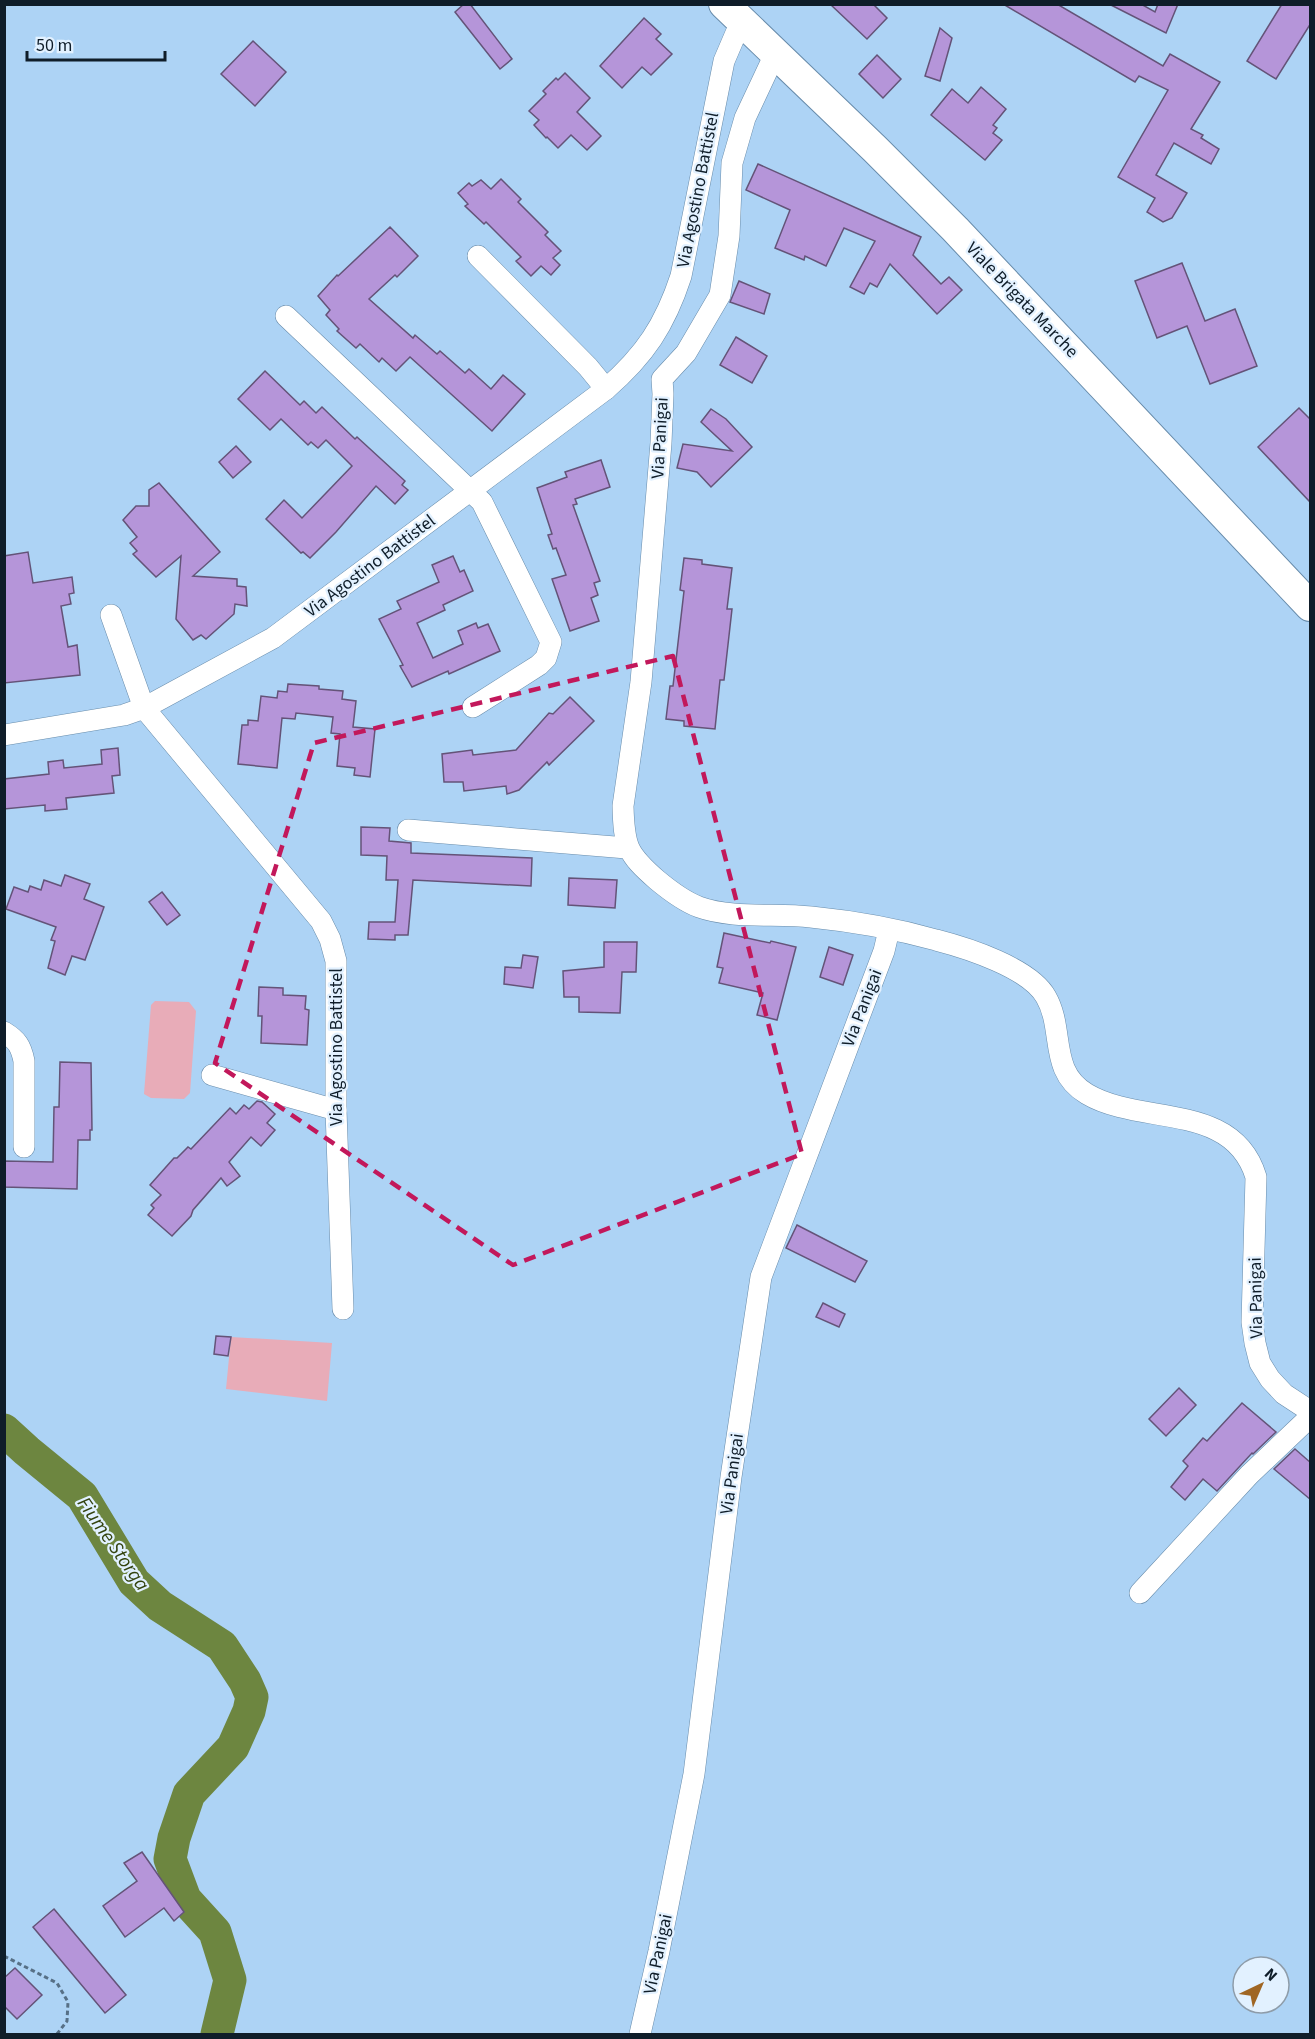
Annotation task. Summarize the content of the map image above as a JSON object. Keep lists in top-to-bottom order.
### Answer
{
  "streets": {
    "street": ["Via Agostino Battistel", "Viale Brigata Marche", "Via Panigai"]
  },
  "crossings": [
    ["Via Agostino Battistel", "Viale Brigata Marche"],
    ["Viale Brigata Marche", "Via Panigai"]
  ],
  "water": ["Fiume Storga"],
  "scale_bar": "50 m",
  "north": "top right"
}
